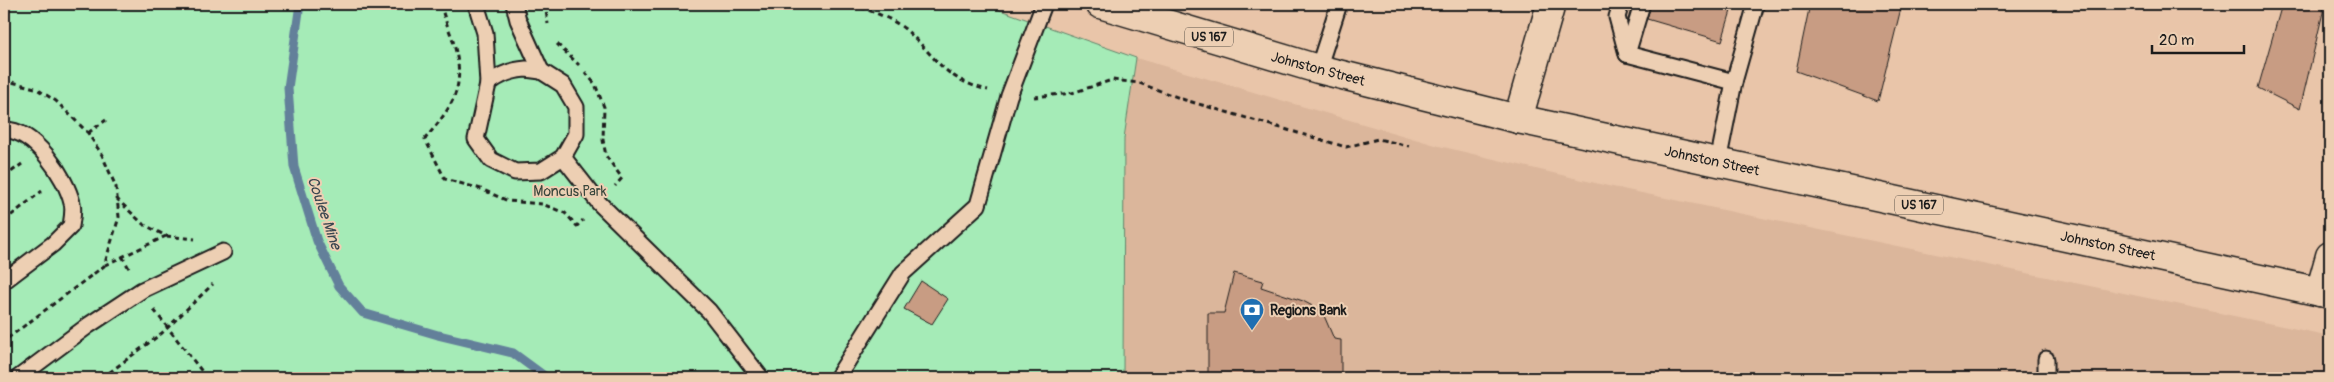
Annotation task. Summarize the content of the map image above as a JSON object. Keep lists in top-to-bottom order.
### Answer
{
  "streets": {
    "main road": ["US 167", "Johnston Street"]
  },
  "water": ["Coulee Mine"],
  "parks": ["Moncus Park"],
  "places": {
    "bank": ["Regions Bank"]
  },
  "scale_bar": "20 m"
}
